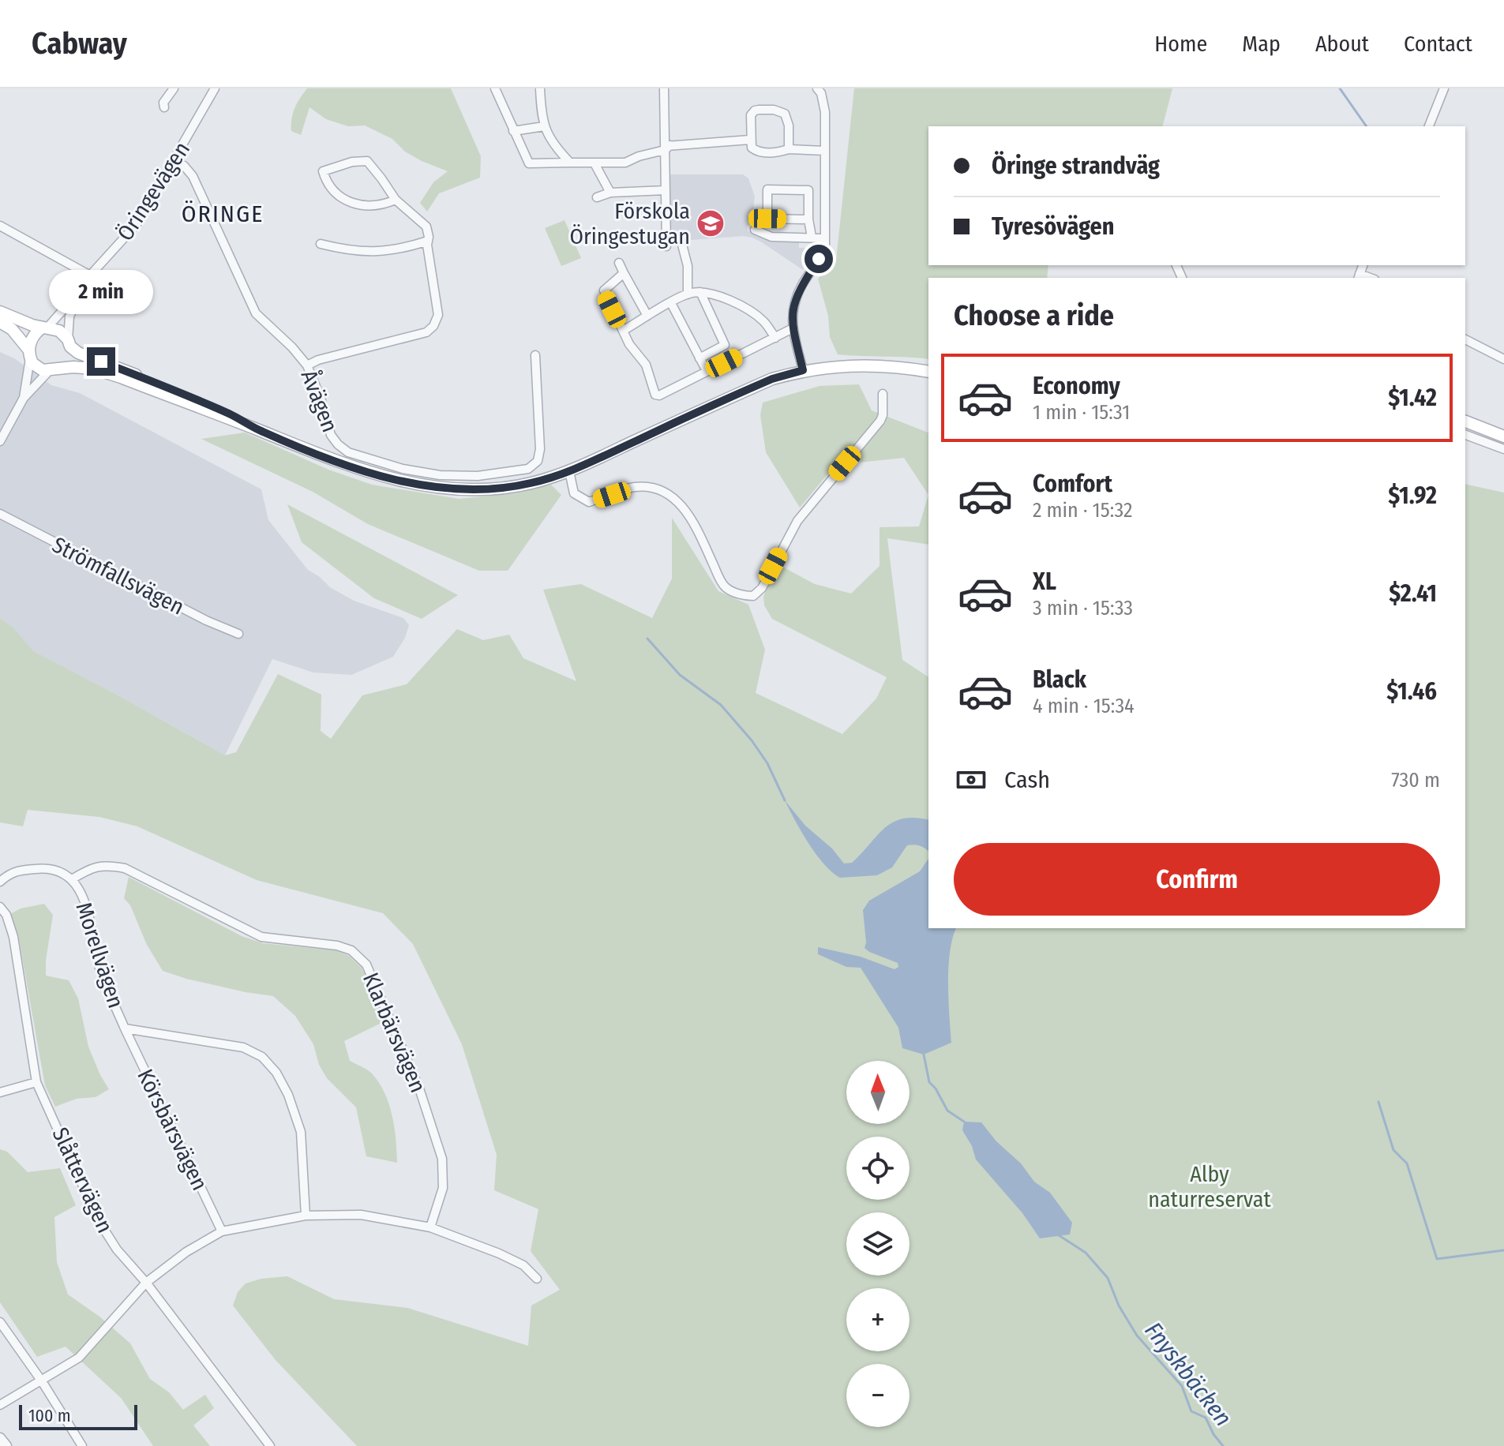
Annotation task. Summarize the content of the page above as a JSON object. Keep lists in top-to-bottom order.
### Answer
{
  "streets": {
    "street": [
      "Öringevägen",
      "Åvägen",
      "Strömfallsvägen",
      "Morellvägen",
      "Klarbärsvägen",
      "Körsbärsvägen",
      "Slåttervägen"
    ]
  },
  "crossings": [
    ["Öringevägen", "Åvägen"],
    ["Morellvägen", "Klarbärsvägen"],
    ["Morellvägen", "Körsbärsvägen"]
  ],
  "districts": ["ÖRINGE"],
  "water": ["Fnyskbäcken"],
  "parks": ["Alby naturreservat"],
  "places": {
    "school or university": ["Förskola Öringestugan"]
  },
  "scale_bar": "100 m",
  "north": "top",
  "page": {
    "header": "Cabway",
    "nav": [
      "Home",
      "Map",
      "About",
      "Contact"
    ],
    "banner": ["Öringe strandväg", "Tyresövägen"],
    "bubble": "2 min",
    "heading": "Choose a ride",
    "list": [
      {
        "name": "Economy",
        "note": "1 min · 15:31",
        "value": "$1.42"
      },
      {
        "name": "Comfort",
        "note": "2 min · 15:32",
        "value": "$1.92"
      },
      {
        "name": "XL",
        "note": "3 min · 15:33",
        "value": "$2.41"
      },
      {
        "name": "Black",
        "note": "4 min · 15:34",
        "value": "$1.46"
      }
    ],
    "pay": ["Cash", "730 m"],
    "buttons": "Confirm",
    "map_buttons": ["+", "−"],
    "scale": "100 m"
  }
}
